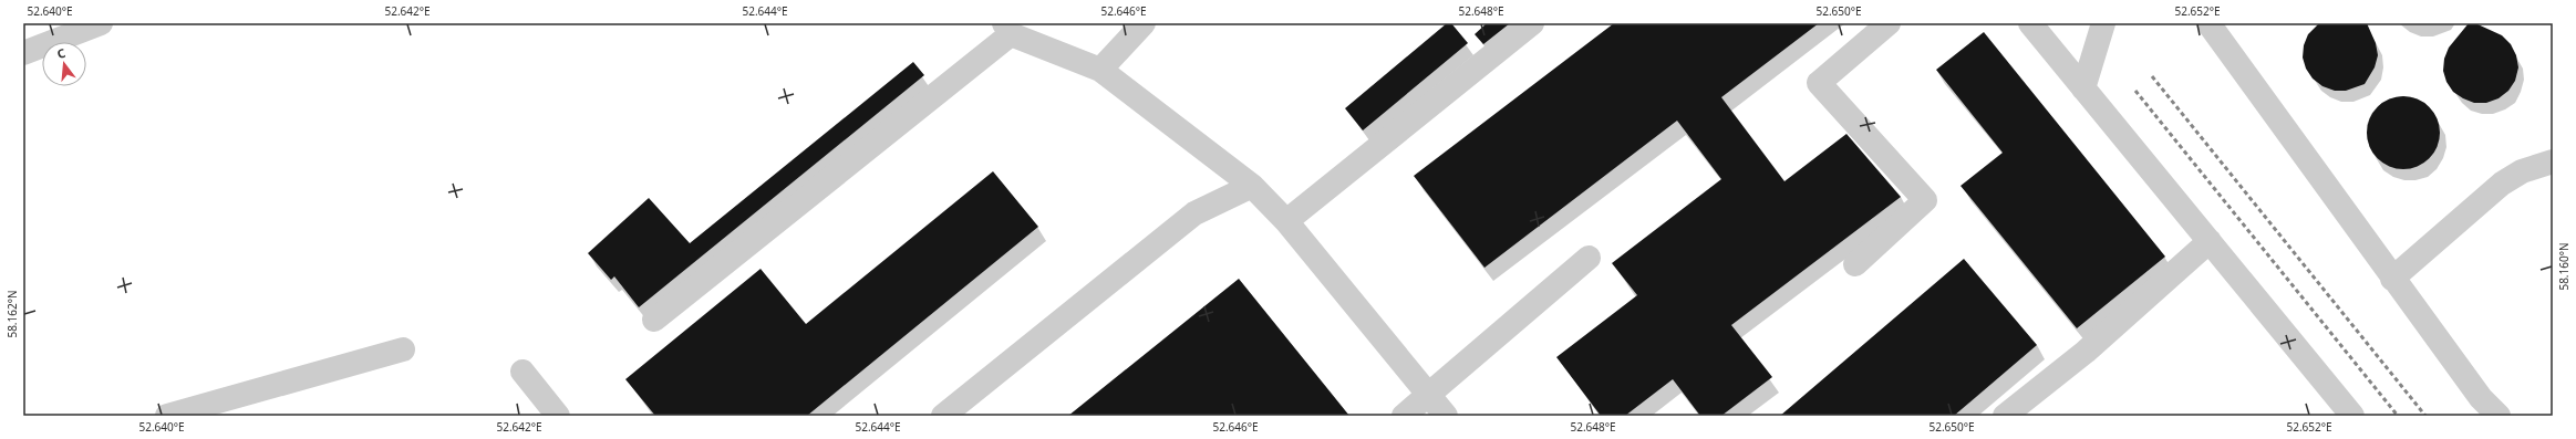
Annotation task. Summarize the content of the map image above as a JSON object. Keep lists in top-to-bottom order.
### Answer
{
  "north": "top",
  "coordinates": [
    "52.640°E",
    "52.642°E",
    "52.644°E",
    "52.646°E",
    "52.648°E",
    "52.650°E",
    "52.652°E",
    "58.160°N",
    "58.162°N"
  ]
}
